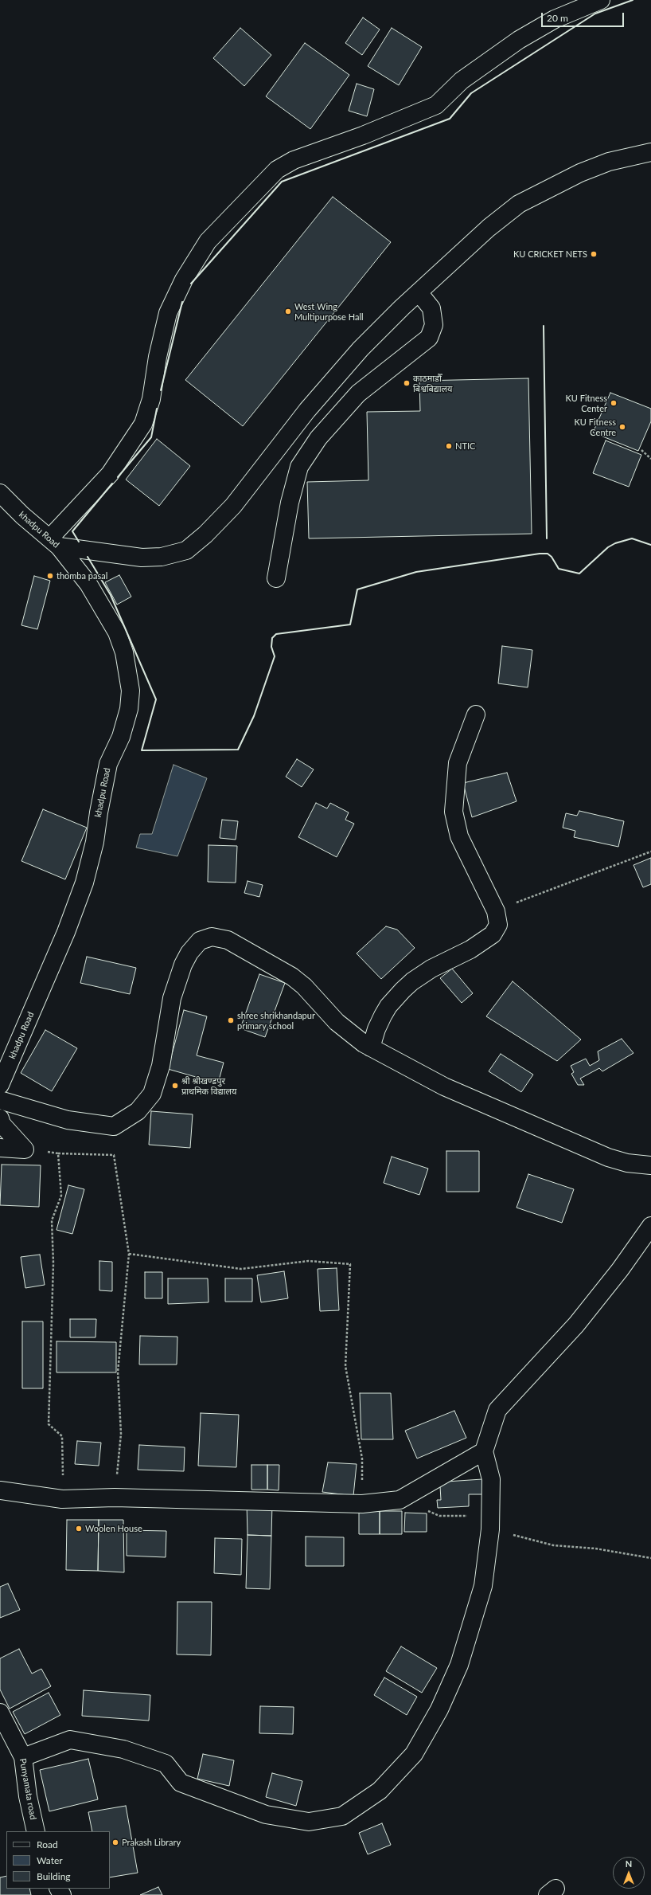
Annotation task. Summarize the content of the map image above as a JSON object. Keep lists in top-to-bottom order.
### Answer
{
  "streets": {
    "street": ["khadpu Road", "Punyamata road"]
  },
  "places": [
    "KU CRICKET NETS",
    "West Wing Multipurpose Hall",
    "काठमाडौँ बिश्वबिद्यालय",
    "KU Fitness Center",
    "KU Fitness Centre",
    "NTIC",
    "thomba pasal",
    "shree shrikhandapur primary school",
    "श्री श्रीखण्डपुर प्राथमिक विद्यालय",
    "Woolen House",
    "Prakash Library"
  ],
  "legend": ["Road", "Water", "Building"],
  "scale_bar": "20 m",
  "north": "top"
}
